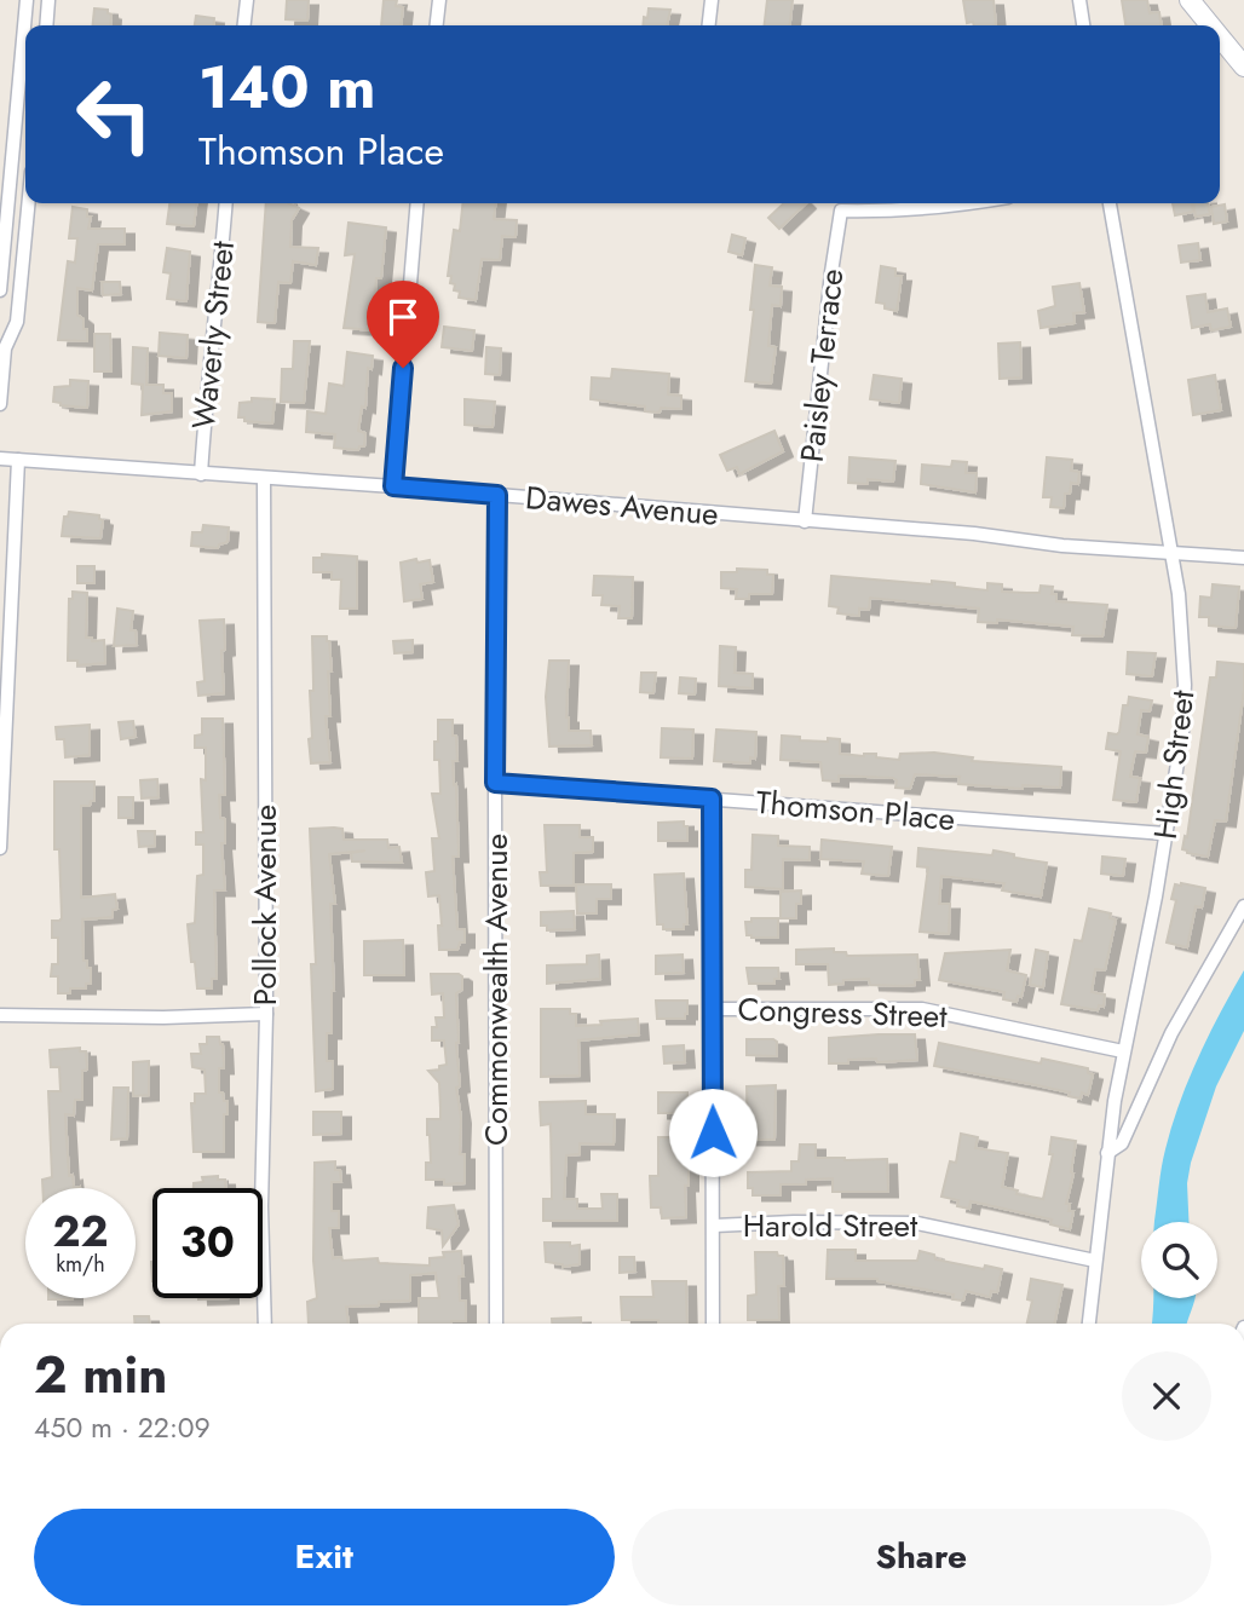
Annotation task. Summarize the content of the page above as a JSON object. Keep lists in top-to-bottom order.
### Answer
{
  "streets": {
    "street": [
      "Waverly Street",
      "Paisley Terrace",
      "Dawes Avenue",
      "High Street",
      "Thomson Place",
      "Pollock Avenue",
      "Commonwealth Avenue",
      "Congress Street",
      "Harold Street"
    ]
  },
  "crossings": [
    ["Waverly Street", "Dawes Avenue"],
    ["Paisley Terrace", "Dawes Avenue"],
    ["Dawes Avenue", "High Street"],
    ["Dawes Avenue", "Pollock Avenue"],
    ["Dawes Avenue", "Commonwealth Avenue"],
    ["High Street", "Thomson Place"],
    ["High Street", "Congress Street"],
    ["High Street", "Harold Street"],
    ["Thomson Place", "Commonwealth Avenue"]
  ],
  "page": {
    "turn": ["140 m", "Thomson Place"],
    "speed": "22 km/h",
    "limit": "30",
    "heading": ["2 min", "450 m · 22:09"],
    "buttons": ["Exit", "Share"]
  }
}
